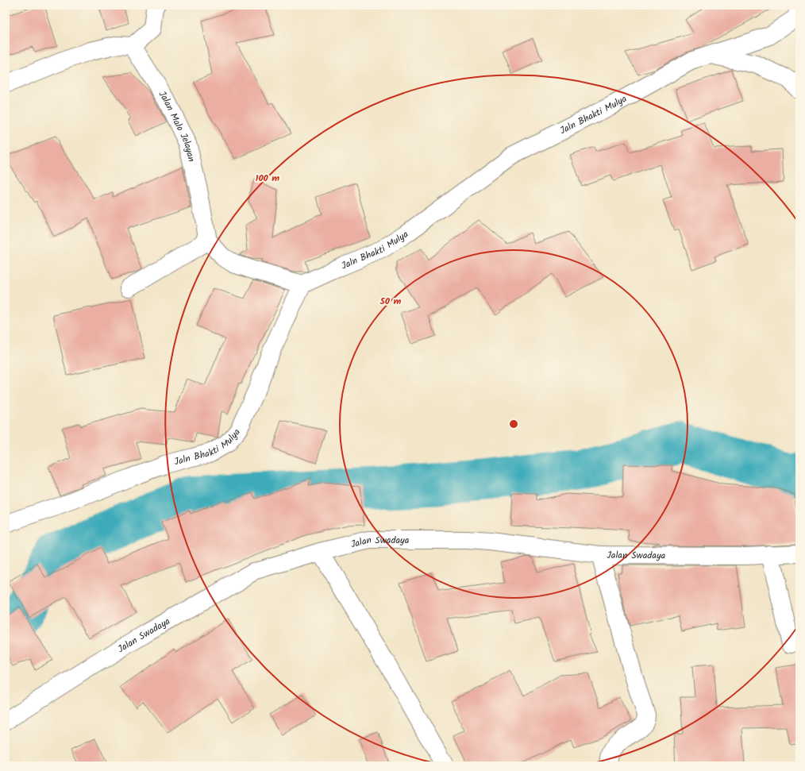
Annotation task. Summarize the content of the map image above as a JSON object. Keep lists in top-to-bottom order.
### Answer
{
  "streets": {
    "street": ["Jaln Bhakti Mulya", "Jalan Malo Jelayan", "Jalan Swadaya"]
  },
  "rings": ["100 m", "50 m"]
}
